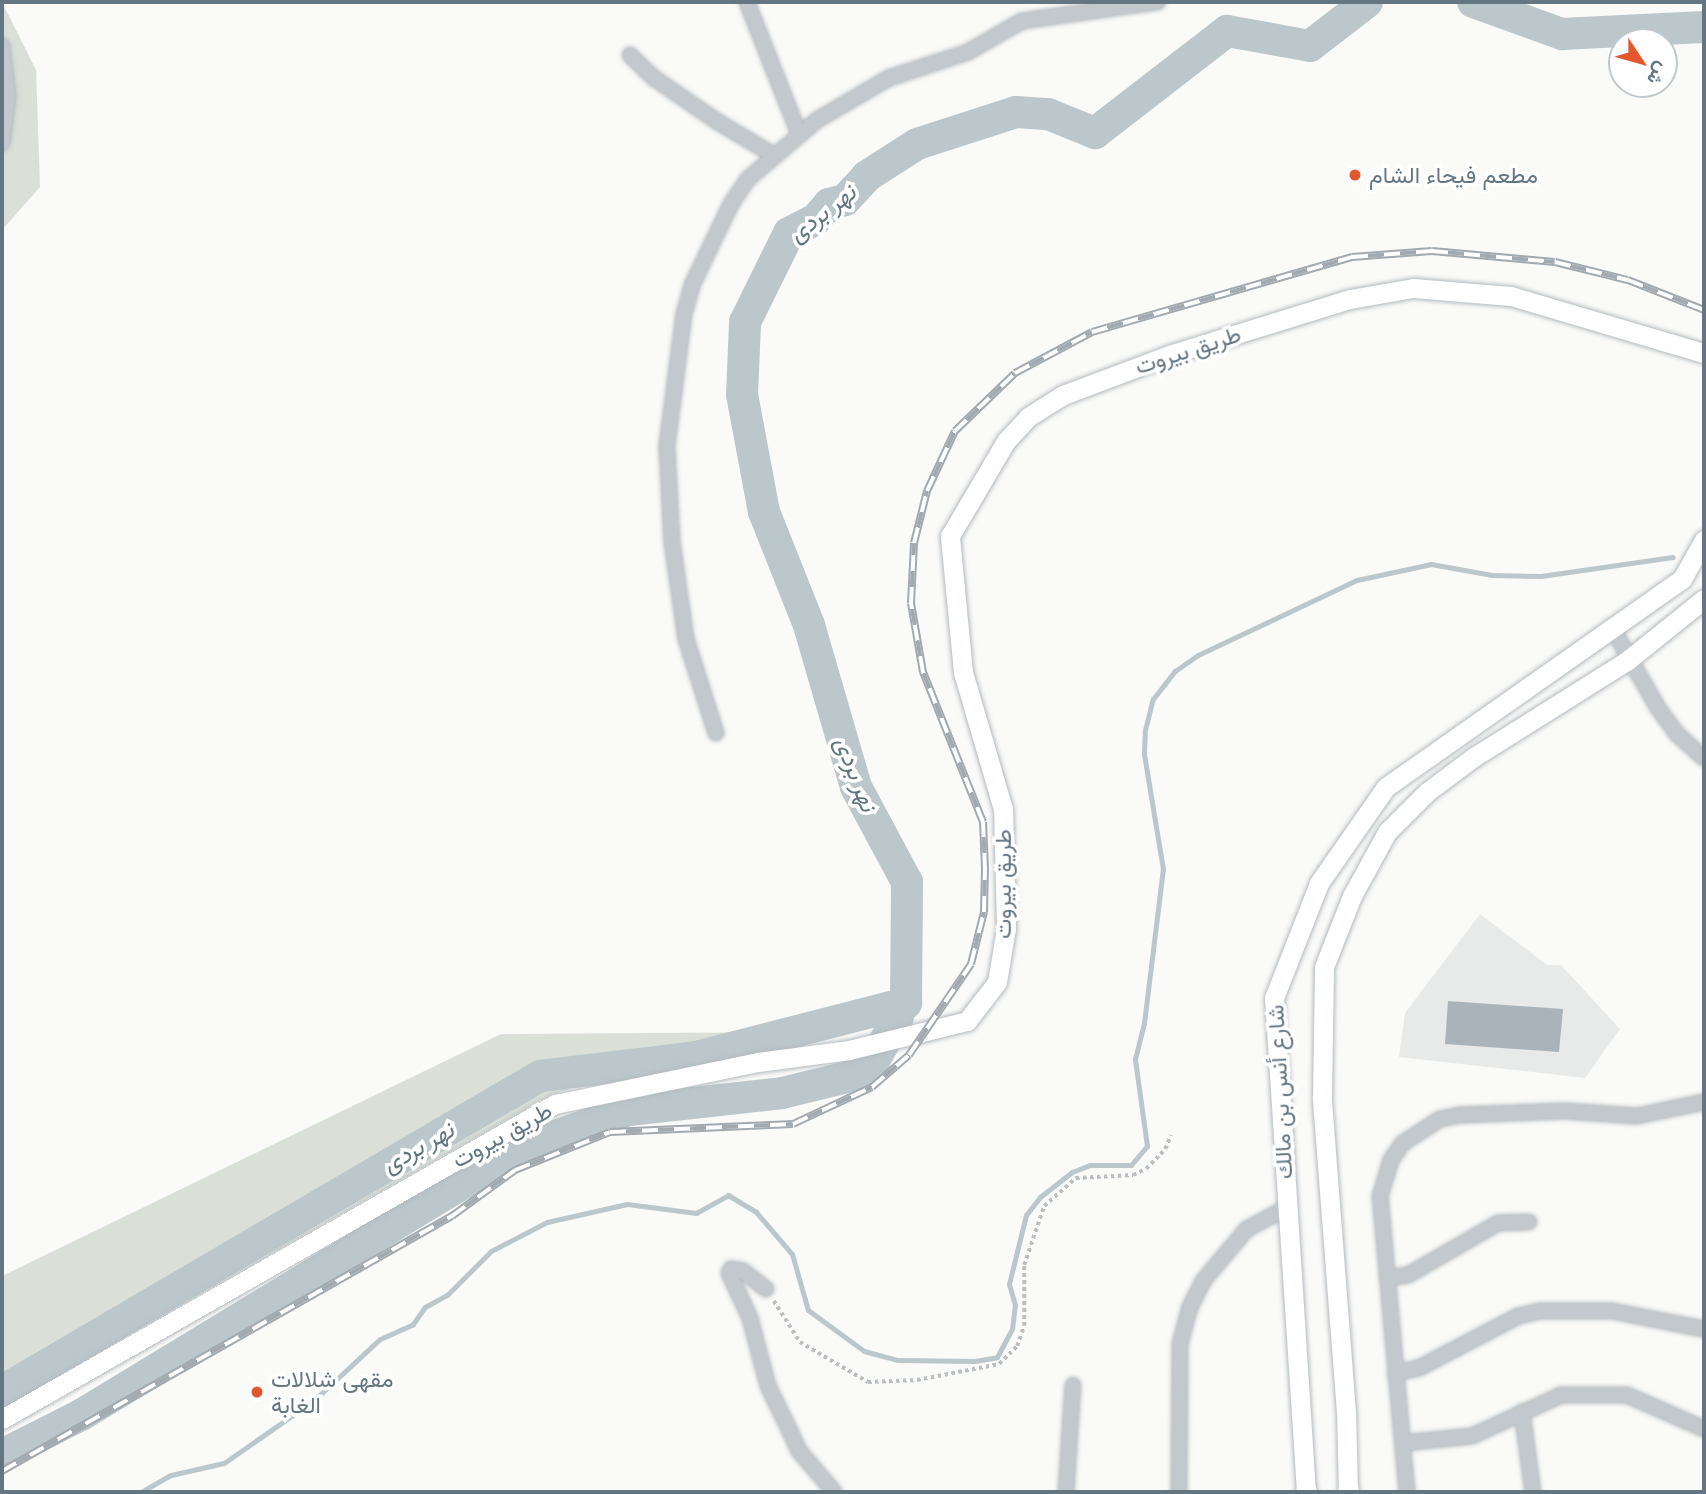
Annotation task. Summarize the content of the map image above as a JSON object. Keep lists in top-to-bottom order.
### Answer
{
  "streets": {
    "street": ["طريق بيروت", "شارع أنس بن مالك"]
  },
  "water": ["نهر بردى"],
  "places": ["مطعم فيحاء الشام", "مقهى شلالات الغابة"],
  "north": "bottom right"
}
